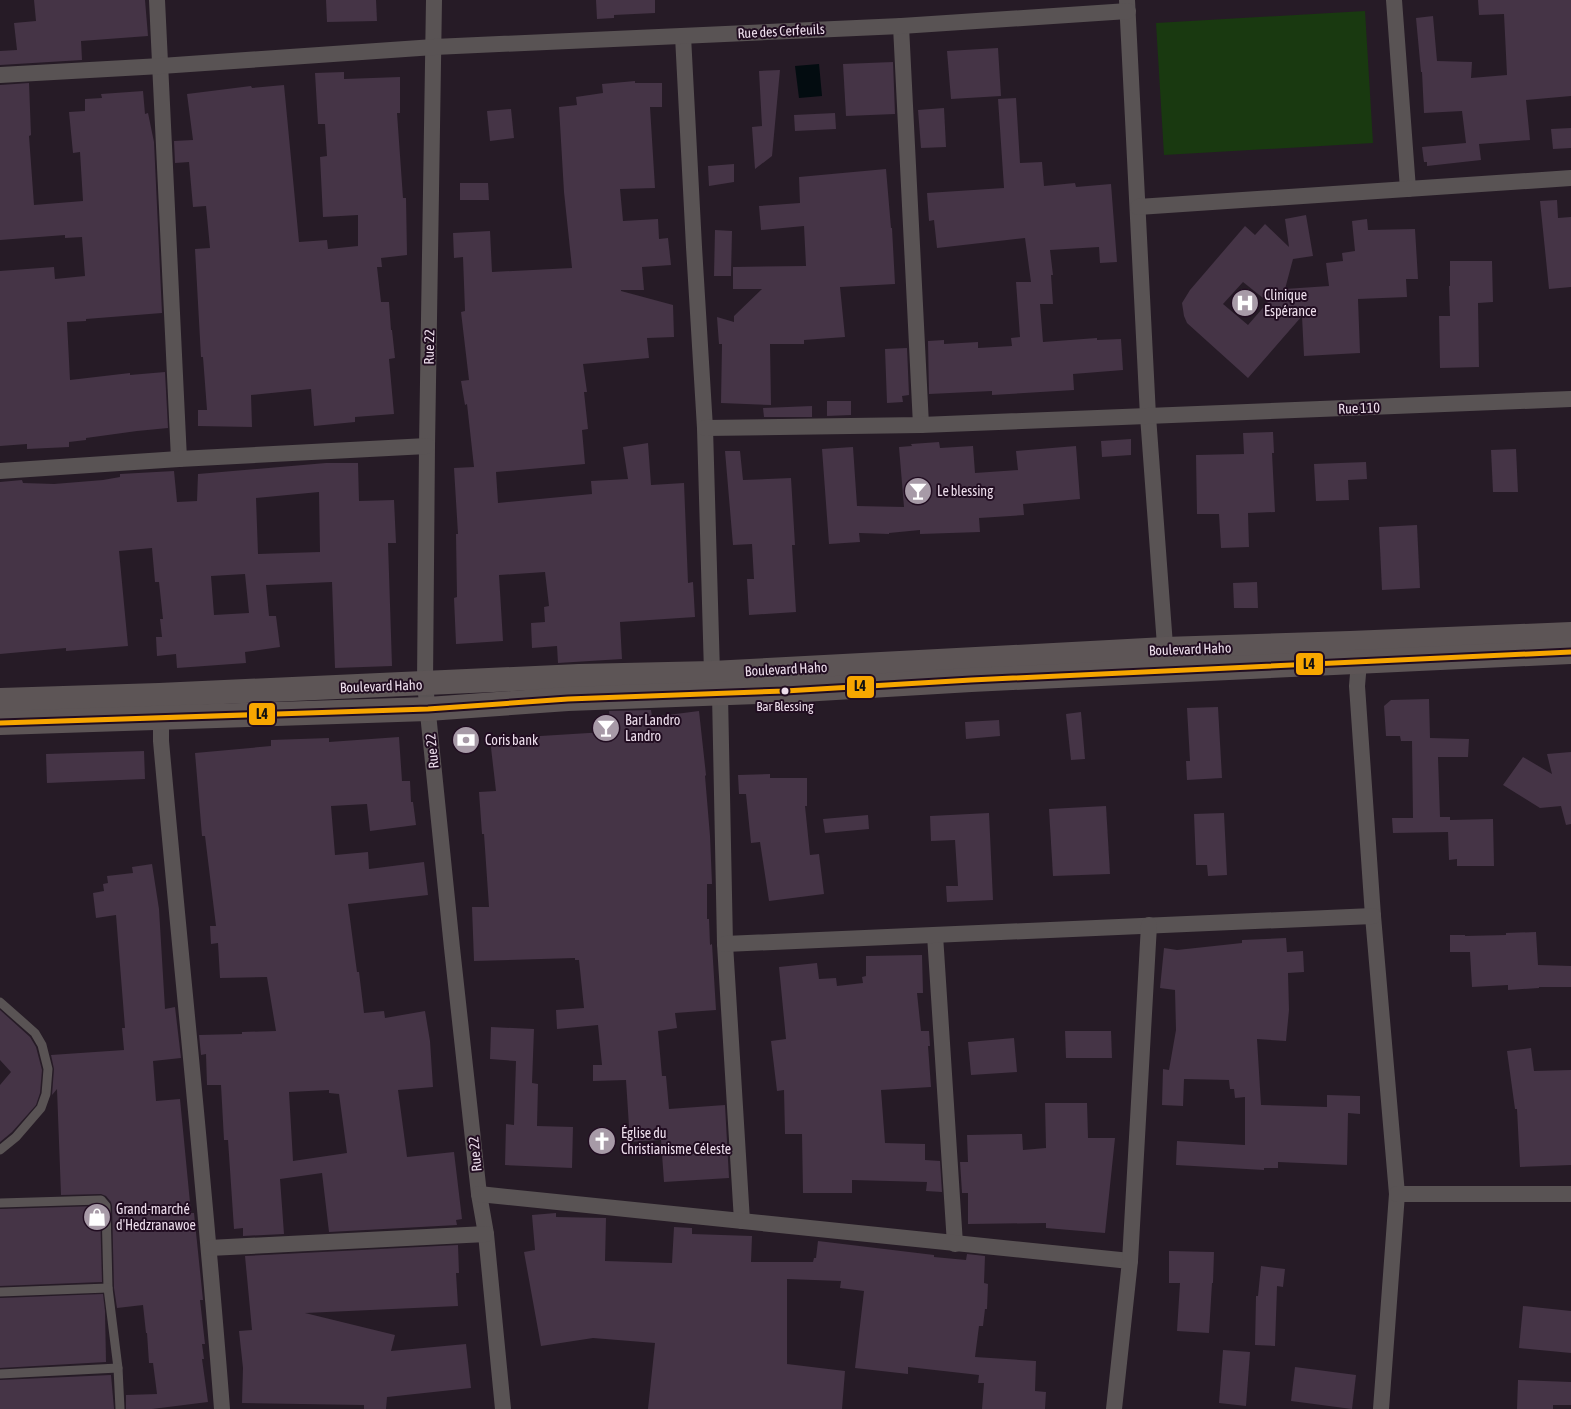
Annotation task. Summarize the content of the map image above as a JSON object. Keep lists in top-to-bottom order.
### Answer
{
  "streets": {
    "main road": ["Boulevard Haho"],
    "street": ["Rue des Cerfeuils", "Rue 22", "Rue 110"]
  },
  "crossings": [
    ["Rue des Cerfeuils", "Rue 22"],
    ["Rue 22", "Boulevard Haho"]
  ],
  "places": {
    "hospital": ["Clinique Espérance"],
    "bar": ["Le blessing", "Bar Landro Landro"],
    "other": ["Bar Blessing"],
    "bank": ["Coris bank"],
    "church": ["Église du Christianisme Céleste"],
    "shop": ["Grand-marché d'Hedzranawoe"]
  },
  "lines": ["transit line L4"]
}
